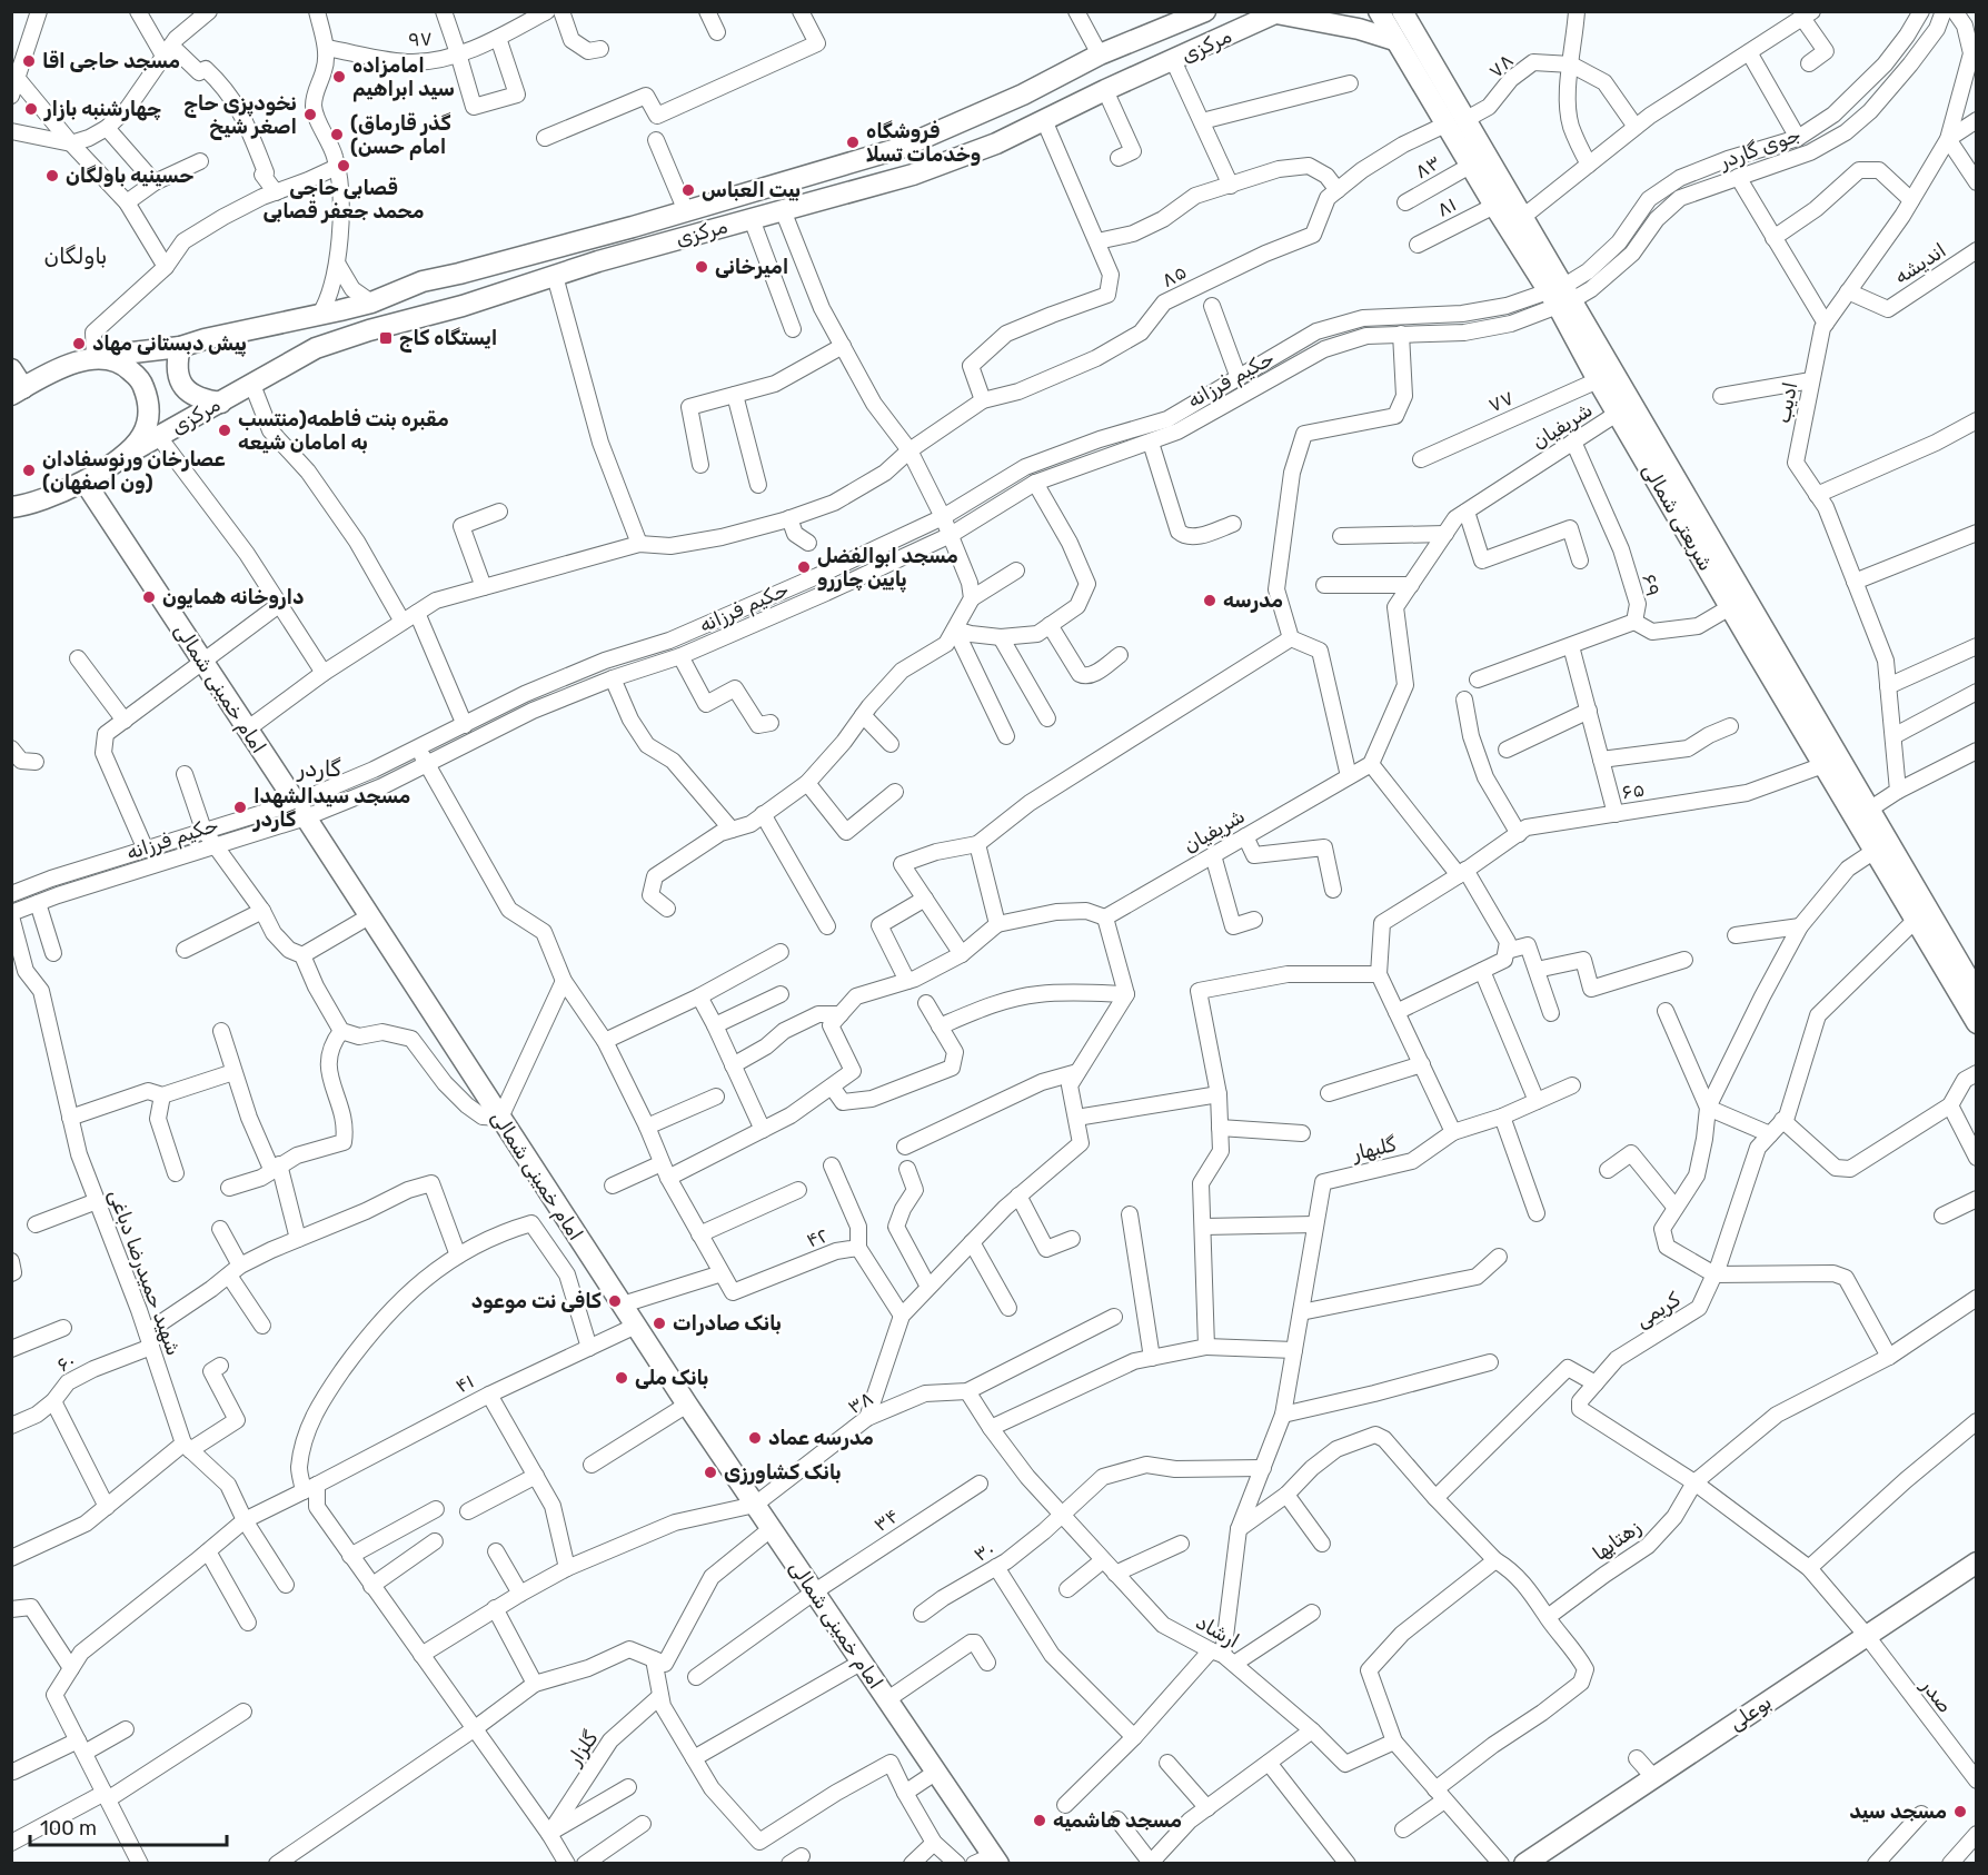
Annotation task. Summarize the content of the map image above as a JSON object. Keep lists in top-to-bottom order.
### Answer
{
  "streets": {
    "main road": [
      "مرکزی",
      "شریعتی شمالی",
      "امام خمینی شمالی",
      "بوعلی"
    ],
    "street": [
      "۹۷",
      "۷۸",
      "جوی گاردر",
      "۸۳",
      "۸۱",
      "اندیشه",
      "۸۵",
      "حکیم فرزانه",
      "۷۷",
      "ادیب",
      "شریفیان",
      "۶۹",
      "۶۵",
      "گلبهار",
      "۴۲",
      "شهید حمیدرضا دباغی",
      "کریمی",
      "۶۰",
      "۴۱",
      "۳۸",
      "۳۴",
      "زهتابها",
      "۳۰",
      "ارشاد",
      "صدر",
      "گلزار"
    ]
  },
  "crossings": [
    ["مرکزی", "امام خمینی شمالی"],
    ["۷۸", "شریعتی شمالی"],
    ["جوی گاردر", "حکیم فرزانه"],
    ["جوی گاردر", "شریعتی شمالی"],
    ["۸۳", "شریعتی شمالی"],
    ["۸۱", "شریعتی شمالی"],
    ["اندیشه", "ادیب"],
    ["۸۵", "شریعتی شمالی"],
    ["۸۵", "امام خمینی شمالی"],
    ["حکیم فرزانه", "شریعتی شمالی"],
    ["حکیم فرزانه", "امام خمینی شمالی"],
    ["حکیم فرزانه", "شهید حمیدرضا دباغی"],
    ["۷۷", "شریعتی شمالی"],
    ["شریفیان", "شریعتی شمالی"],
    ["شریفیان", "۶۹"],
    ["شریعتی شمالی", "۶۵"],
    ["شریعتی شمالی", "کریمی"],
    ["امام خمینی شمالی", "۴۱"],
    ["امام خمینی شمالی", "۳۸"],
    ["امام خمینی شمالی", "۳۴"],
    ["گلبهار", "۳۰"],
    ["گلبهار", "ارشاد"],
    ["شهید حمیدرضا دباغی", "۶۰"],
    ["کریمی", "زهتابها"],
    ["کریمی", "صدر"],
    ["کریمی", "بوعلی"],
    ["۳۸", "ارشاد"],
    ["۳۰", "ارشاد"],
    ["صدر", "بوعلی"]
  ],
  "districts": ["باولگان", "گاردر"],
  "places": {
    "other": [
      "مسجد حاجی اقا",
      "امامزاده سید ابراهیم",
      "چهارشنبه بازار",
      "نخودپزی حاج اصغر شیخ",
      "(گذر قارماق (امام حسن",
      "فروشگاه وخدمات تسلا",
      "قصابی حاجی محمد جعفر قصابی",
      "حسینیه باولگان",
      "بیت العباس",
      "امیرخانی",
      "پیش دبستانی مهاد",
      "مقبره بنت فاطمه(منتسب به امامان شیعه",
      "عصارخان ورنوسفادان (ون اصفهان)",
      "مسجد ابوالفضل پایین چاررو",
      "داروخانه همایون",
      "مدرسه",
      "مسجد سیدالشهدا گاردر",
      "کافی نت موعود",
      "بانک صادرات",
      "بانک ملی",
      "مدرسه عماد",
      "بانک کشاورزی",
      "مسجد سید",
      "مسجد هاشمیه"
    ],
    "transit": ["ایستگاه کاج"]
  },
  "scale_bar": "100 m"
}
